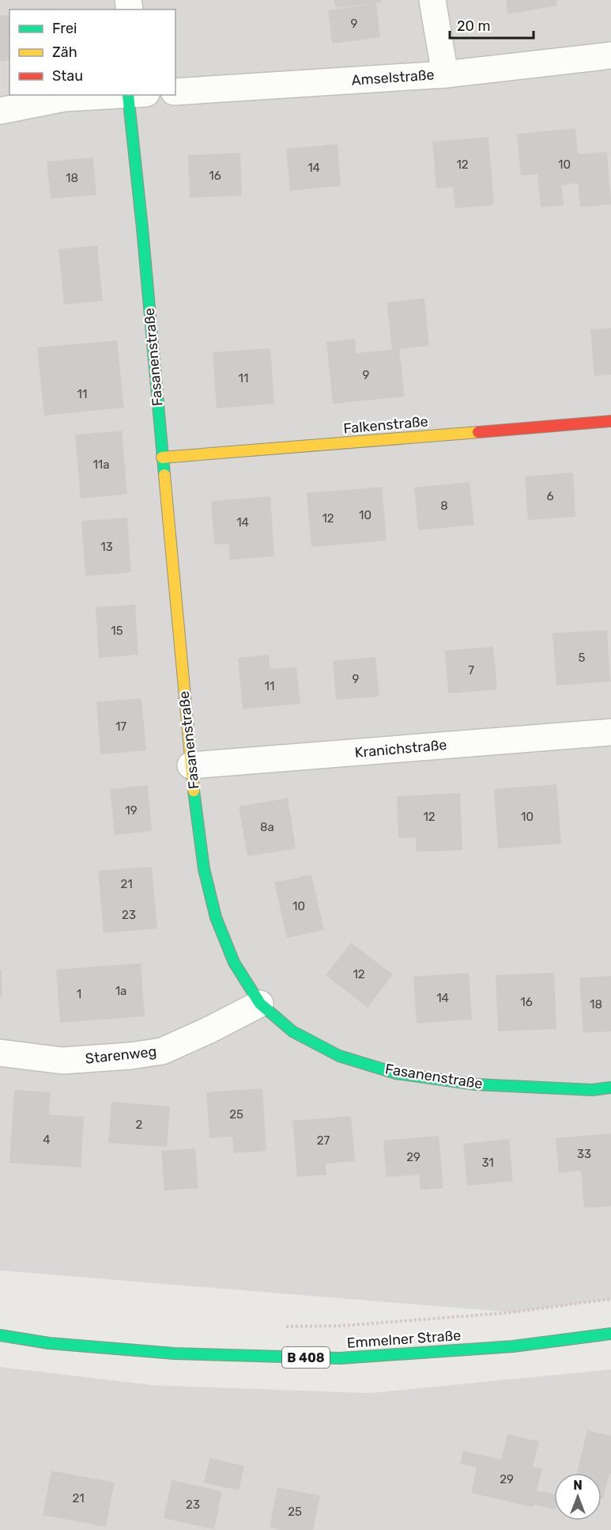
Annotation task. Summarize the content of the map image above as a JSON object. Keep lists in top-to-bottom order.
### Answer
{
  "streets": {
    "street": [
      "Amselstraße",
      "Fasanenstraße",
      "Falkenstraße",
      "Kranichstraße",
      "Starenweg",
      "Emmelner Straße",
      "B 408"
    ]
  },
  "crossings": [
    ["Fasanenstraße", "Falkenstraße"],
    ["Fasanenstraße", "Kranichstraße"],
    ["Fasanenstraße", "Starenweg"]
  ],
  "house_numbers": [
    "9",
    "12",
    "10",
    "14",
    "16",
    "18",
    "9",
    "11",
    "11",
    "11a",
    "6",
    "8",
    "10",
    "12",
    "14",
    "13",
    "15",
    "5",
    "7",
    "9",
    "11",
    "17",
    "19",
    "12",
    "10",
    "8a",
    "21",
    "10",
    "23",
    "12",
    "1a",
    "1",
    "14",
    "16",
    "18",
    "25",
    "2",
    "4",
    "27",
    "33",
    "29",
    "31",
    "29",
    "21",
    "23",
    "25"
  ],
  "legend": ["Frei", "Zäh", "Stau"],
  "scale_bar": "20 m",
  "north": "top"
}
